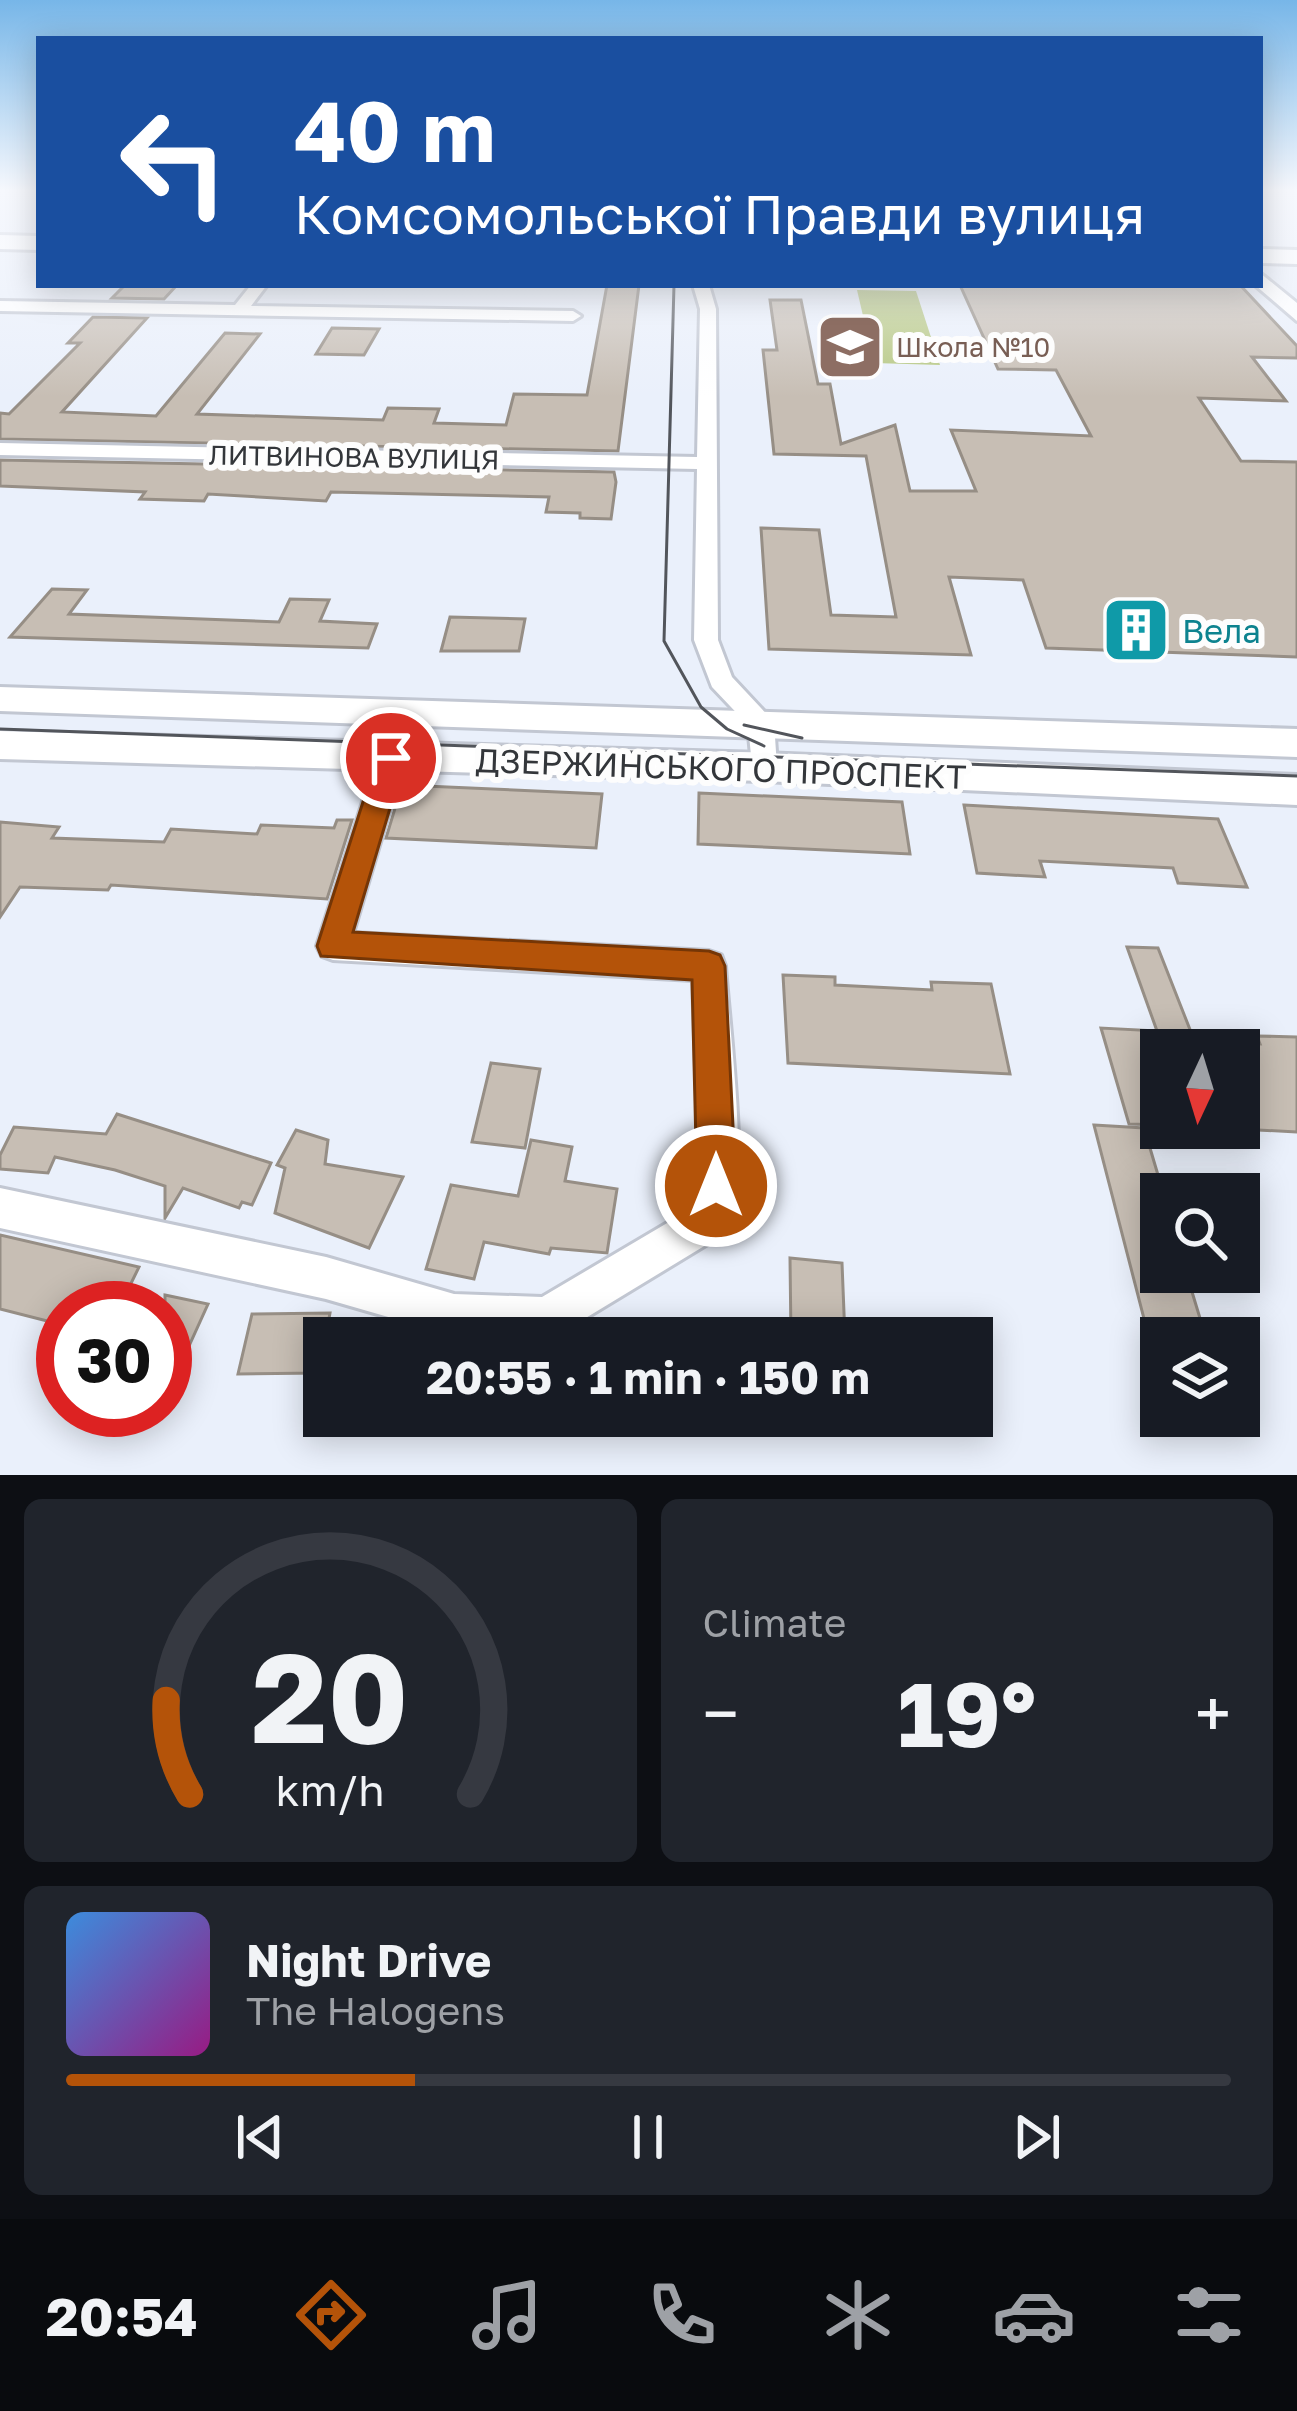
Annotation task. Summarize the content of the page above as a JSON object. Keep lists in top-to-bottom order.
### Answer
{
  "streets": {
    "street": ["ЛИТВИНОВА ВУЛИЦЯ", "ДЗЕРЖИНСЬКОГО ПРОСПЕКТ"]
  },
  "places": {
    "school or university": ["Школа №10"],
    "building": ["Вела"]
  },
  "north": "bottom",
  "page": {
    "turn": ["40 m", "Комсомольської Правди вулиця"],
    "limit": "30",
    "trip": "20:55 · 1 min · 150 m",
    "tile": "Climate",
    "heat": ["−", "19°", "+"],
    "song": ["Night Drive", "The Halogens"],
    "tabs": "20:54",
    "gauge": ["20", "km/h"]
  }
}
